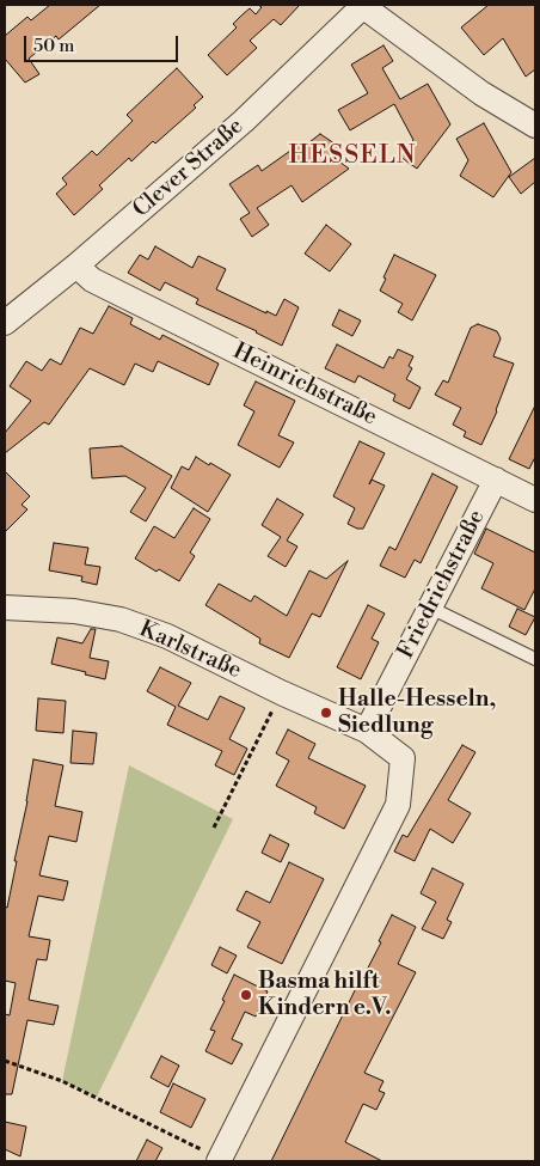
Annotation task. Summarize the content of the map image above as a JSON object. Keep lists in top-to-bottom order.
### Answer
{
  "streets": {
    "street": [
      "Clever Straße",
      "Heinrichstraße",
      "Friedrichstraße",
      "Karlstraße"
    ]
  },
  "crossings": [
    ["Clever Straße", "Heinrichstraße"],
    ["Heinrichstraße", "Friedrichstraße"],
    ["Friedrichstraße", "Karlstraße"]
  ],
  "districts": ["HESSELN"],
  "places": ["Halle-Hesseln, Siedlung", "Basma hilft Kindern e.V."],
  "scale_bar": "50 m"
}
